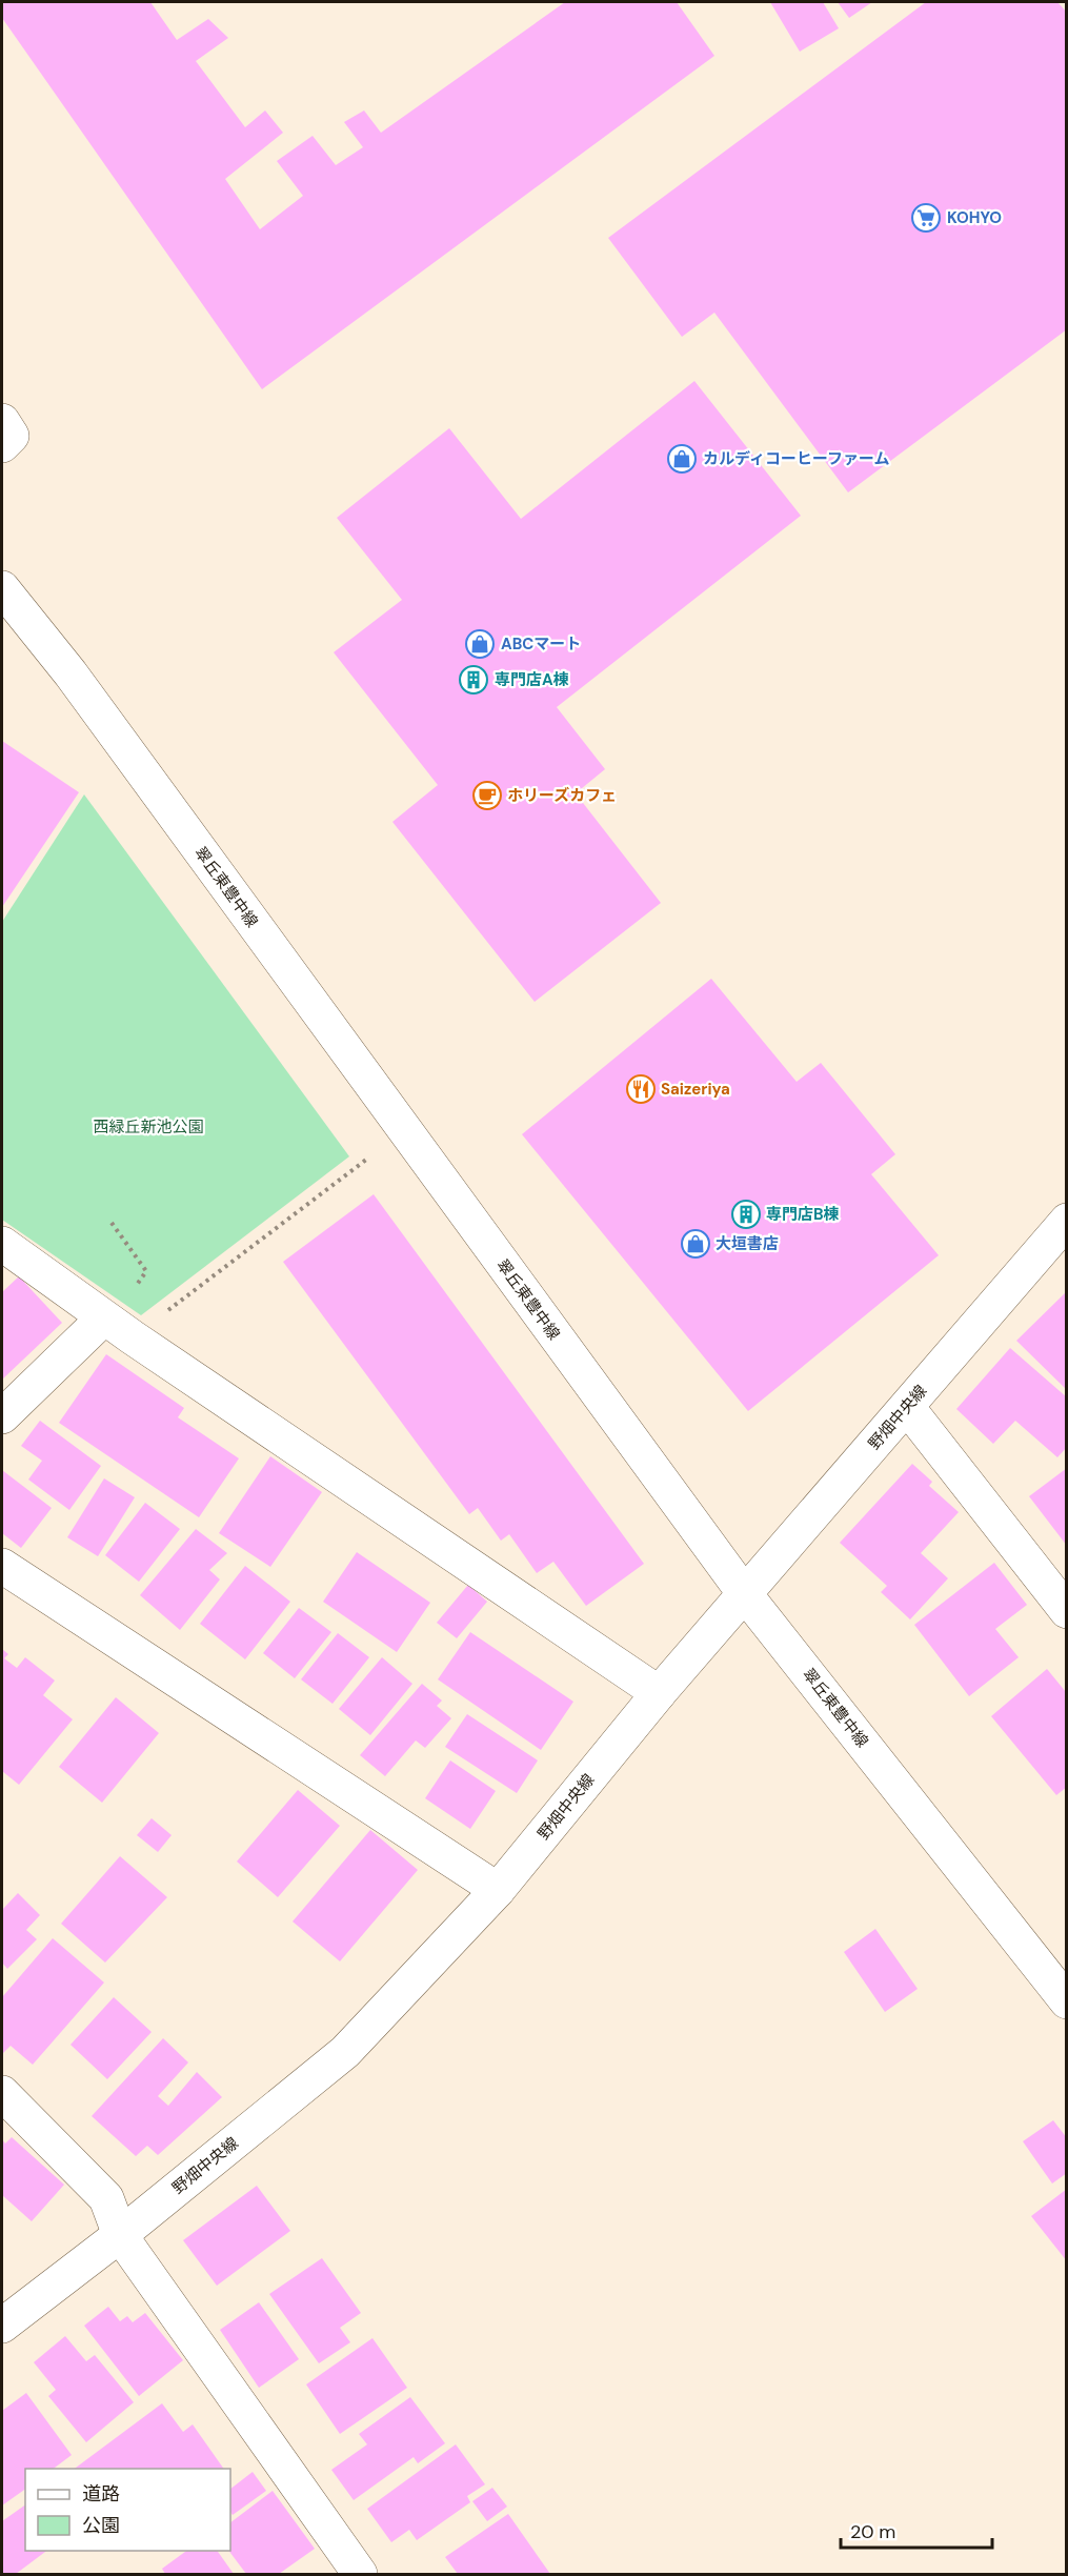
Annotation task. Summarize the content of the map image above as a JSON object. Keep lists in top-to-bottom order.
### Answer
{
  "streets": {
    "street": ["翠丘東豊中線", "野畑中央線"]
  },
  "crossings": [
    ["翠丘東豊中線", "野畑中央線"]
  ],
  "parks": ["西緑丘新池公園"],
  "places": {
    "supermarket": ["KOHYO"],
    "shop": ["カルディコーヒーファーム", "ABCマート", "大垣書店"],
    "building": ["専門店A棟", "専門店B棟"],
    "cafe": ["ホリーズカフェ"],
    "restaurant": ["Saizeriya"]
  },
  "legend": ["道路", "公園"],
  "scale_bar": "20 m"
}
